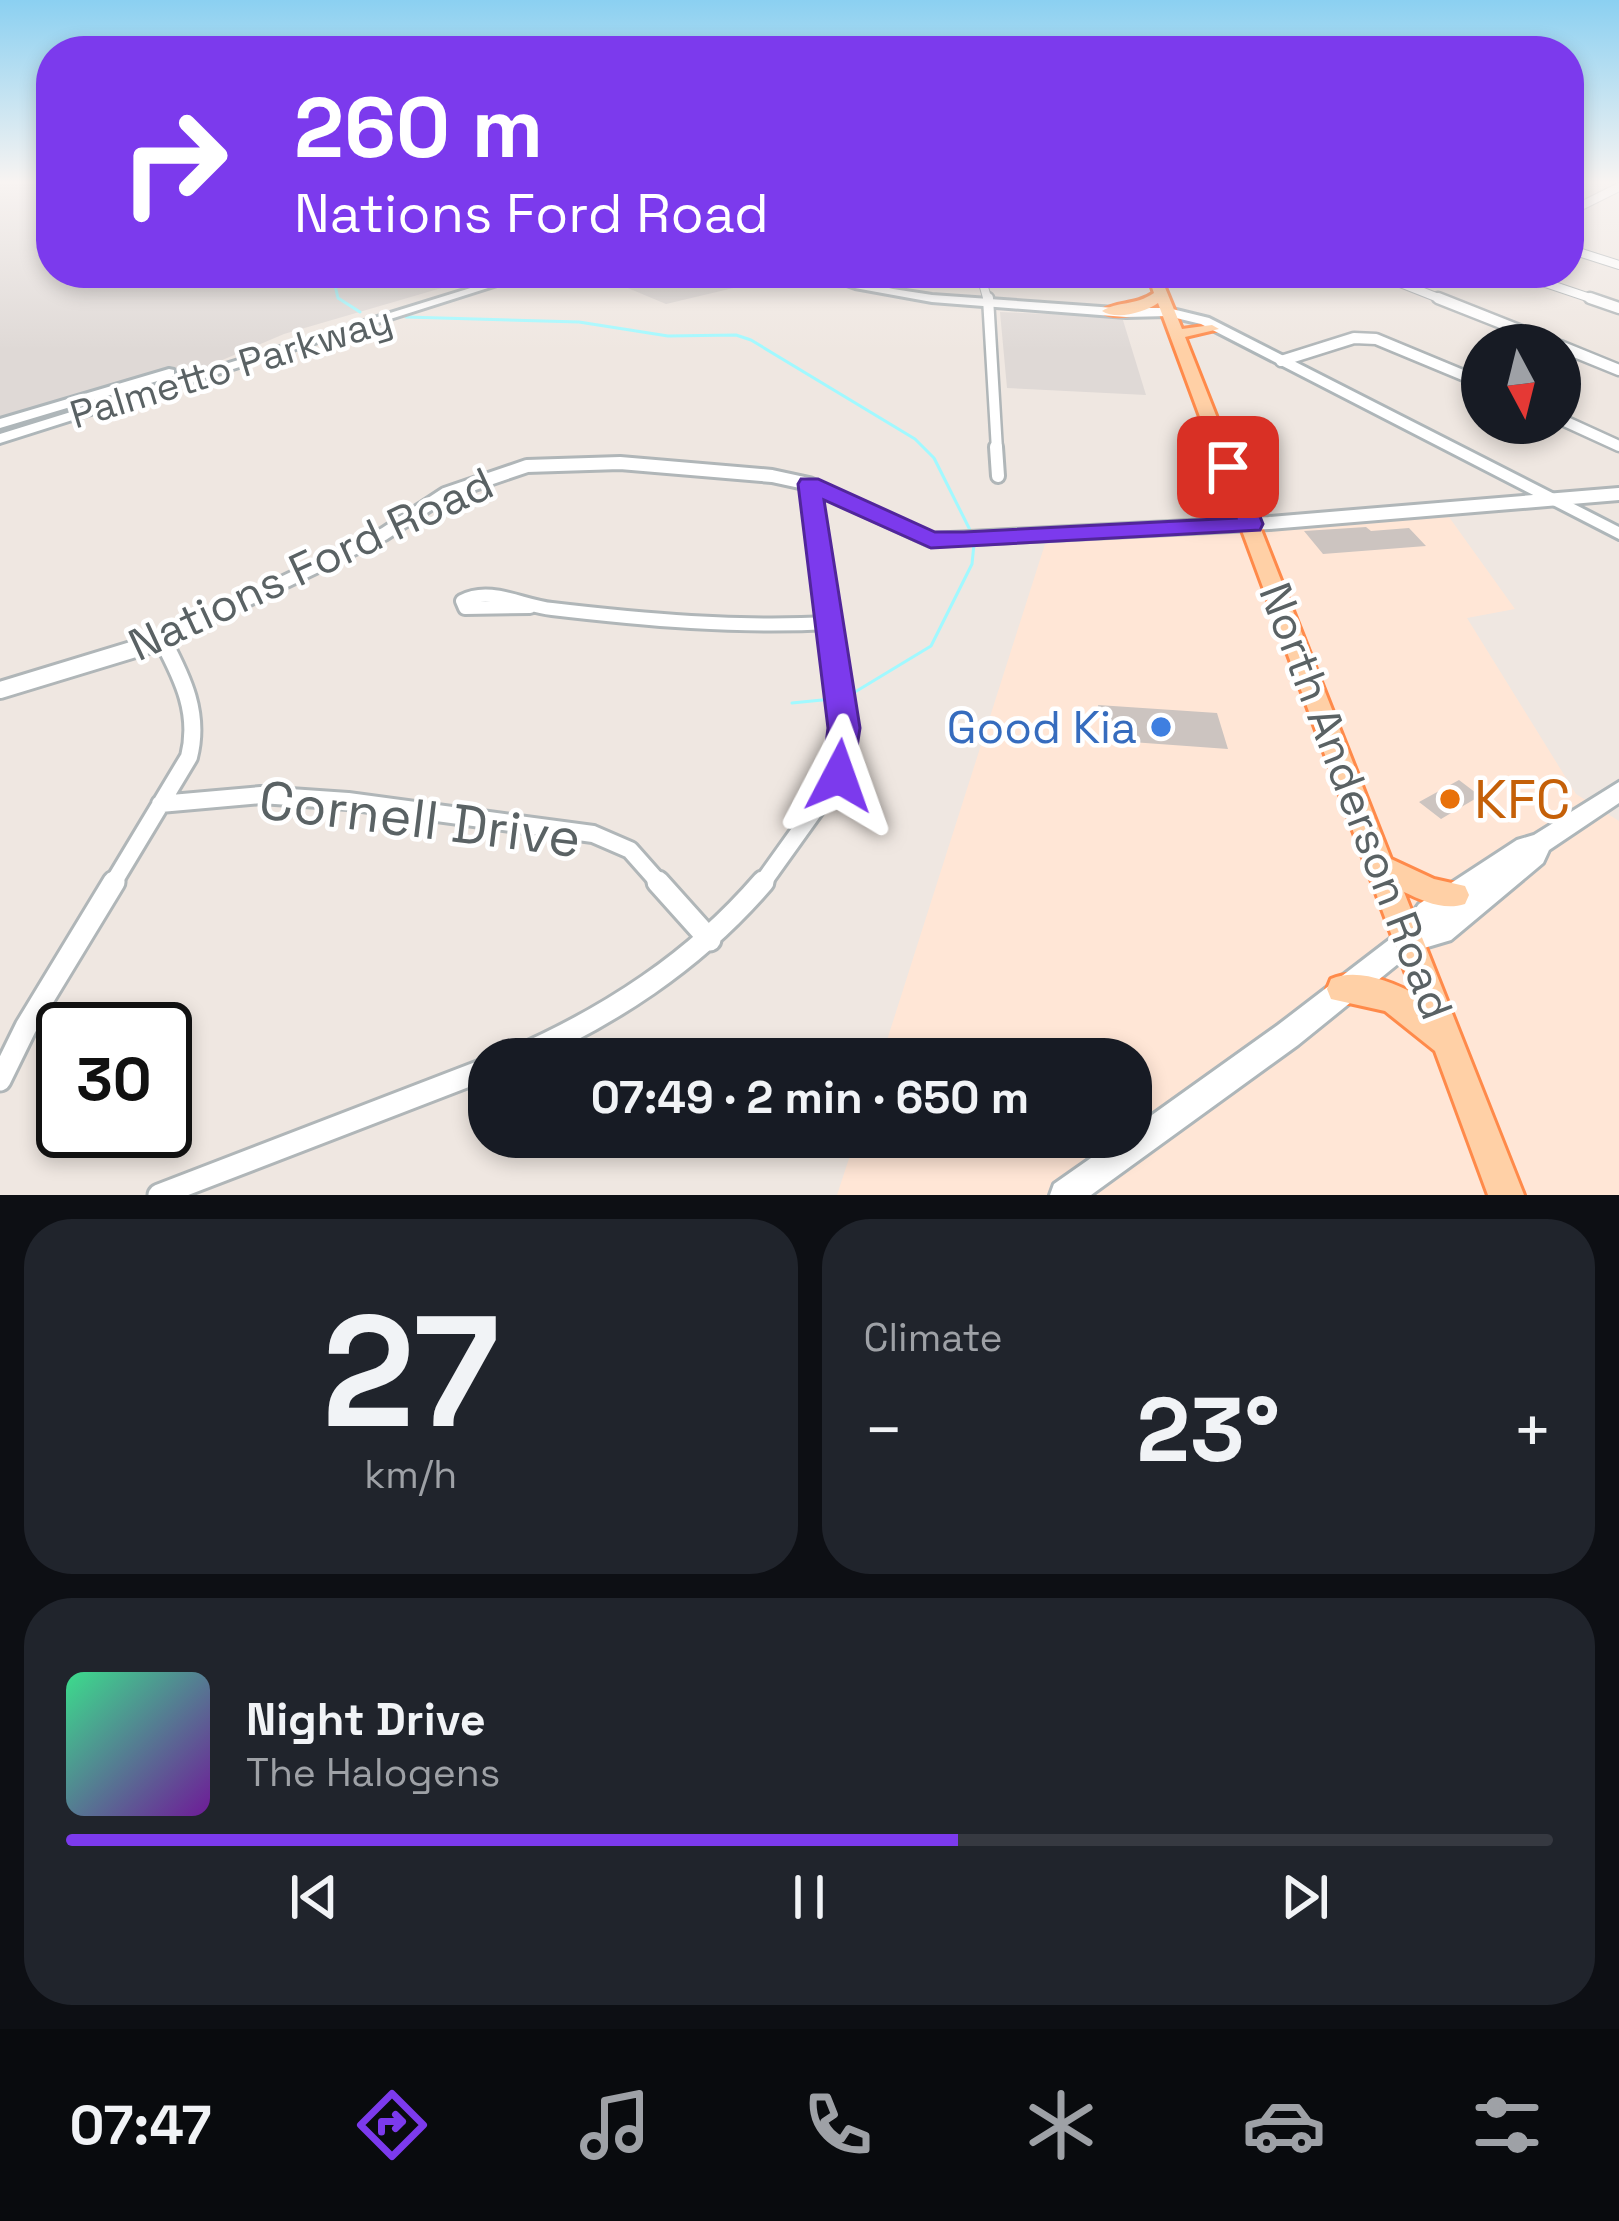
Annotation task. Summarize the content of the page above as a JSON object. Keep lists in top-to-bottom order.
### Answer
{
  "streets": {
    "main road": ["North Anderson Road"],
    "street": ["Palmetto Parkway", "Nations Ford Road", "Cornell Drive"]
  },
  "crossings": [
    ["Nations Ford Road", "North Anderson Road"]
  ],
  "places": ["Good Kia", "KFC"],
  "north": "bottom",
  "page": {
    "turn": ["260 m", "Nations Ford Road"],
    "limit": "30",
    "trip": "07:49 · 2 min · 650 m",
    "tile": [
      ["27", "km/h"],
      "Climate"
    ],
    "heat": ["−", "23°", "+"],
    "song": ["Night Drive", "The Halogens"],
    "tabs": "07:47"
  }
}
